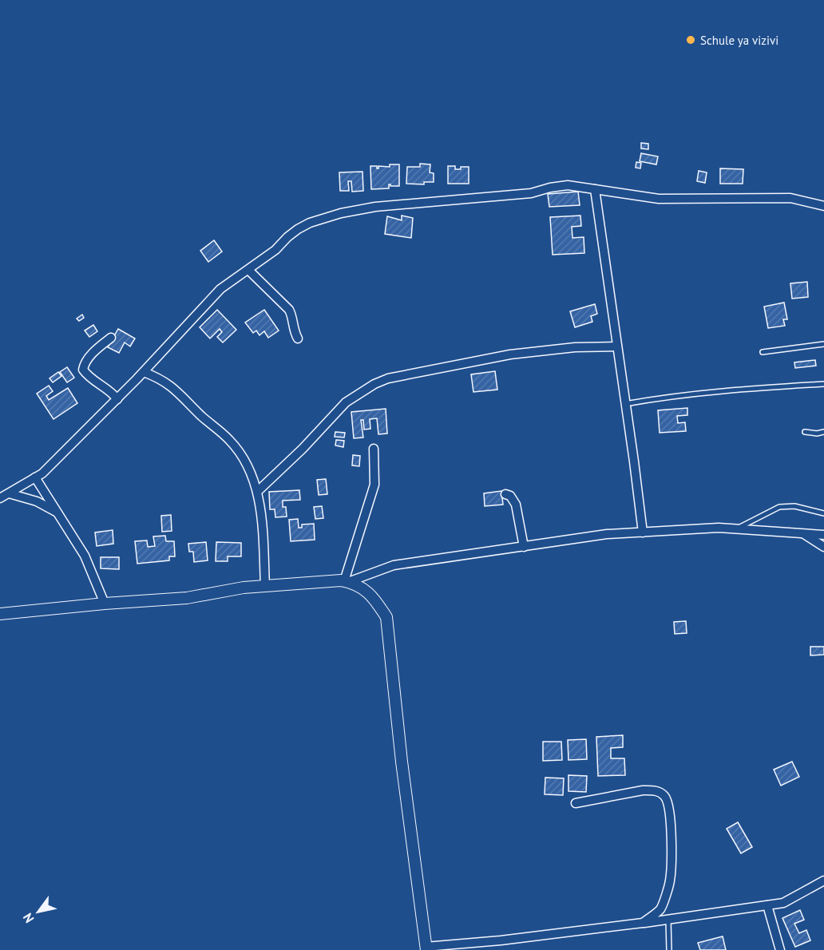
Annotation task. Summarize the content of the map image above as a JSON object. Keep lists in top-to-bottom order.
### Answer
{
  "places": ["Schule ya vizivi"],
  "north": "bottom left"
}
